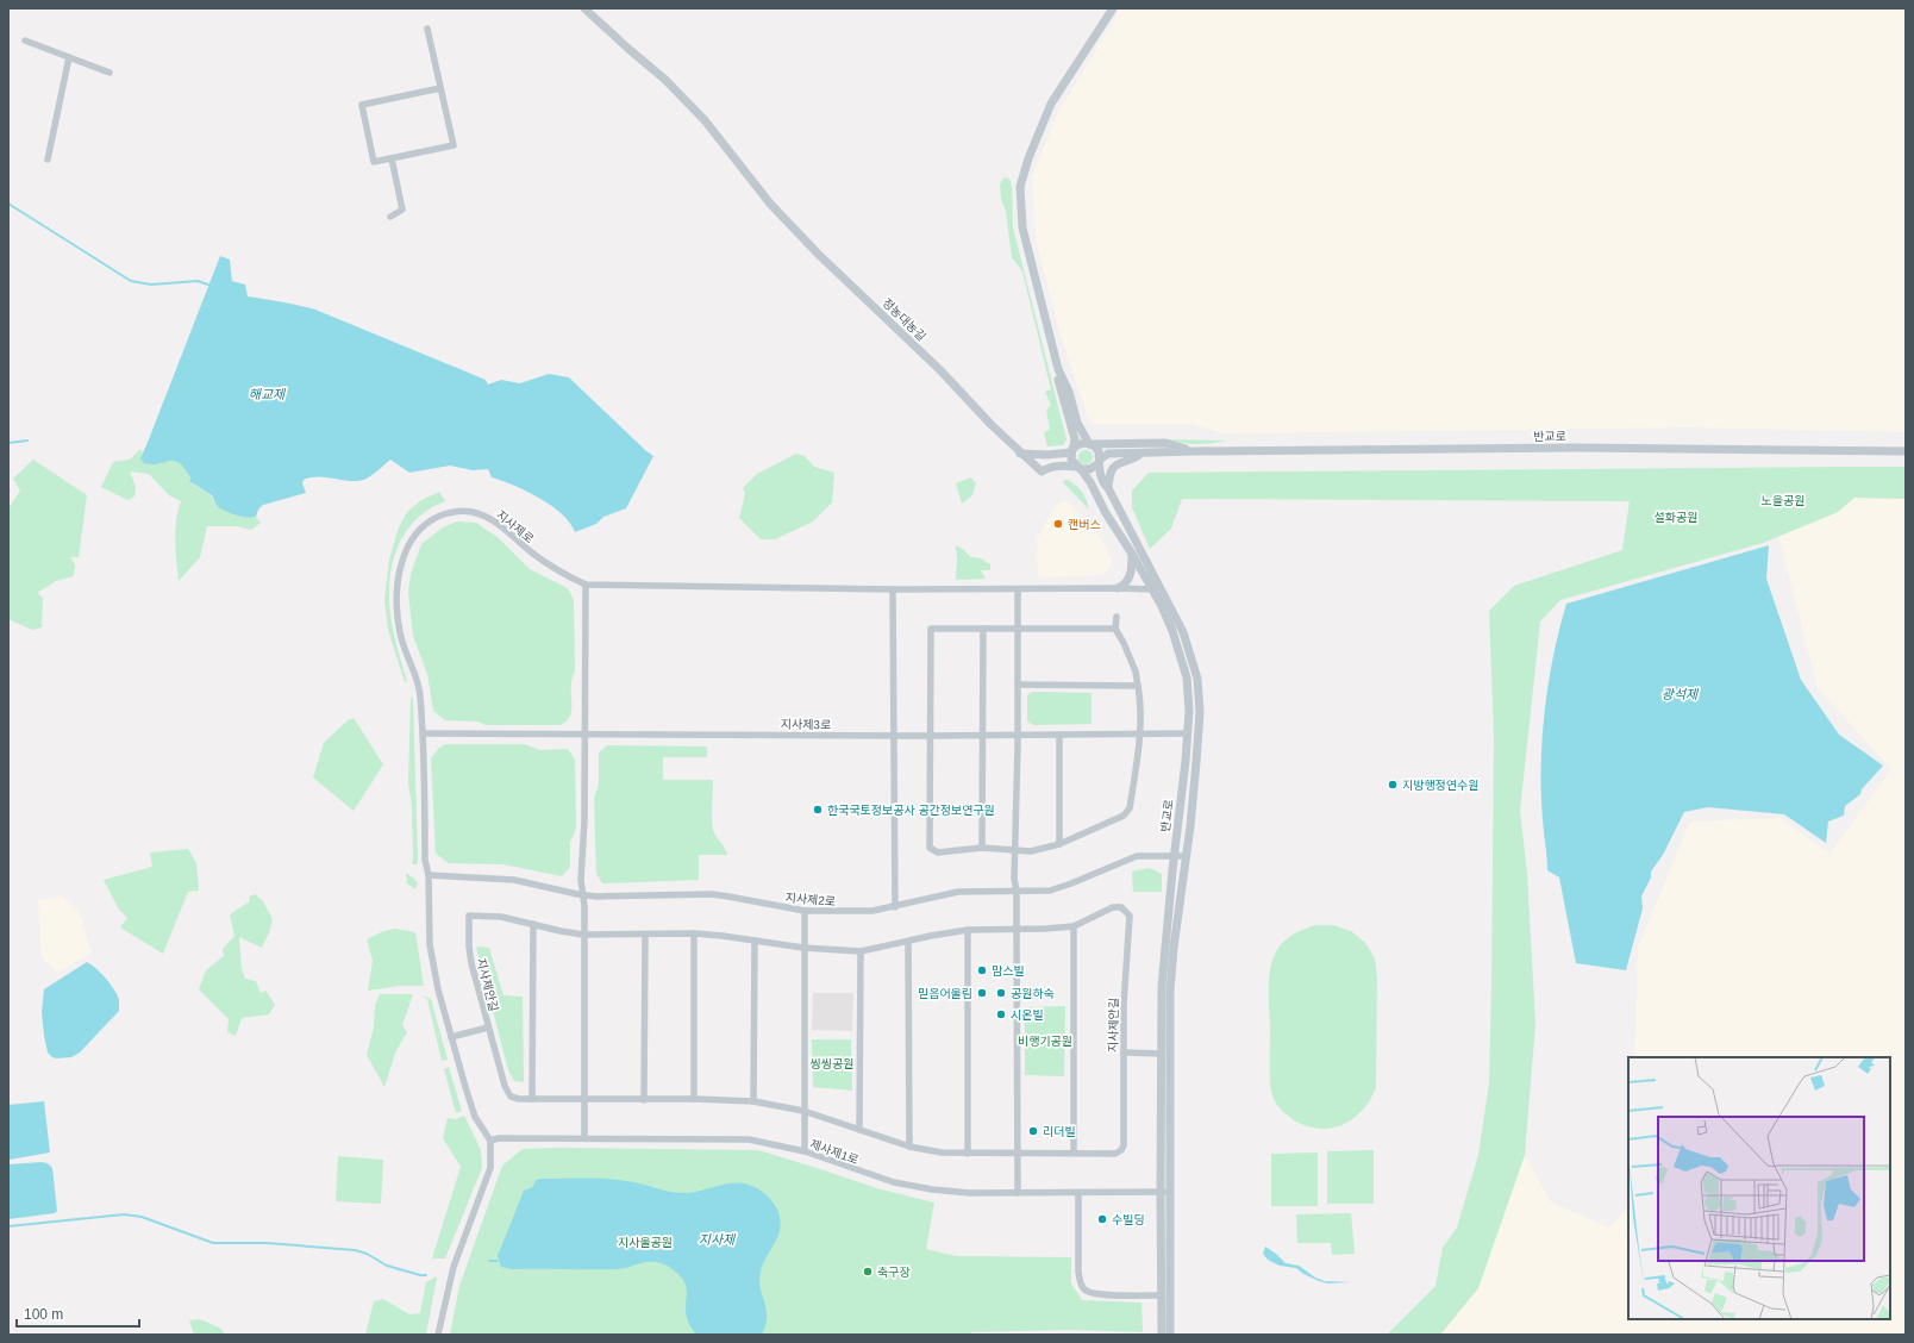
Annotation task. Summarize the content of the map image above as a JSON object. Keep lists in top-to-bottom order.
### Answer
{
  "streets": {
    "street": [
      "정농대농길",
      "반교로",
      "지사제로",
      "지사제3로",
      "지사제2로",
      "지사제안길",
      "제사제1로"
    ]
  },
  "crossings": [
    ["반교로", "지사제로"],
    ["반교로", "지사제3로"],
    ["반교로", "지사제2로"],
    ["반교로", "제사제1로"],
    ["지사제로", "지사제3로"],
    ["지사제로", "지사제2로"],
    ["지사제로", "제사제1로"]
  ],
  "water": ["해교제", "광석제", "지사제"],
  "parks": [
    "노을공원",
    "설화공원",
    "비행기공원",
    "씽씽공원",
    "지사울공원"
  ],
  "places": [
    "캔버스",
    "지방행정연수원",
    "한국국토정보공사 공간정보연구원",
    "맘스빌",
    "믿음어울림",
    "공원하숙",
    "시온빌",
    "리더빌",
    "수빌딩",
    "축구장"
  ],
  "scale_bar": "100 m"
}
